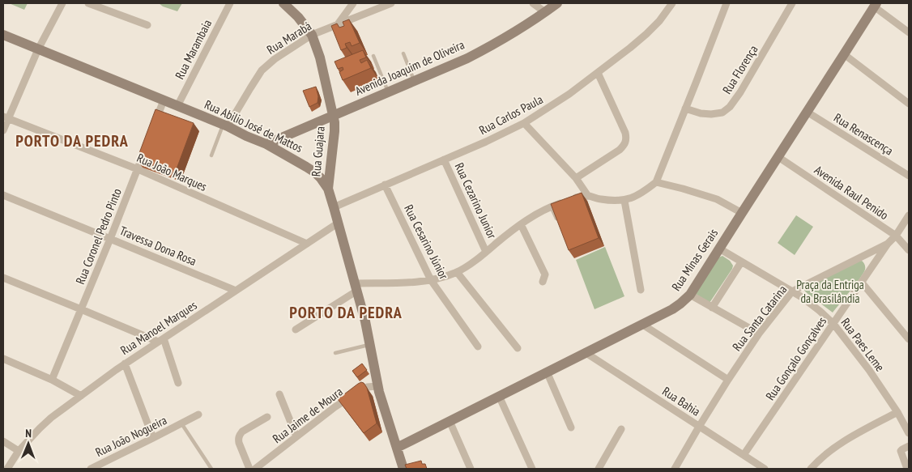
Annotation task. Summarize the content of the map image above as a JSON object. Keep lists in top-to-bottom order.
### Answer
{
  "streets": {
    "main road": [
      "Avenida Joaquim de Oliveira",
      "Rua Abilio José de Mattos",
      "Rua Guajara",
      "Rua Minas Gerais"
    ],
    "street": [
      "Rua Marabá",
      "Rua Marambaia",
      "Rua Florença",
      "Rua Carlos Paula",
      "Rua Renascença",
      "Rua João Marques",
      "Avenida Raul Penido",
      "Rua Cezarino Junior",
      "Rua Coronel Pedro Pinto",
      "Rua Cesarino Júnior",
      "Travessa Dona Rosa",
      "Rua Santa Catarina",
      "Rua Manoel Marques",
      "Rua Paes Leme",
      "Rua Gonçalo Gonçalves",
      "Rua Bahia",
      "Rua Jaime de Moura",
      "Rua João Nogueira"
    ]
  },
  "crossings": [
    ["Rua Marabá", "Rua Abilio José de Mattos"],
    ["Rua Marabá", "Rua Guajara"],
    ["Rua Marambaia", "Rua Abilio José de Mattos"],
    ["Avenida Joaquim de Oliveira", "Rua Abilio José de Mattos"],
    ["Avenida Joaquim de Oliveira", "Rua Guajara"],
    ["Rua Carlos Paula", "Rua Abilio José de Mattos"],
    ["Rua Carlos Paula", "Rua Cezarino Junior"],
    ["Rua Carlos Paula", "Rua Cesarino Júnior"],
    ["Rua Abilio José de Mattos", "Rua Guajara"],
    ["Rua Abilio José de Mattos", "Rua Minas Gerais"],
    ["Rua Abilio José de Mattos", "Rua Manoel Marques"],
    ["Rua Abilio José de Mattos", "Rua Jaime de Moura"],
    ["Rua Renascença", "Rua Minas Gerais"],
    ["Rua João Marques", "Rua Coronel Pedro Pinto"],
    ["Rua João Marques", "Rua Manoel Marques"],
    ["Avenida Raul Penido", "Rua Minas Gerais"],
    ["Avenida Raul Penido", "Rua Gonçalo Gonçalves"],
    ["Rua Coronel Pedro Pinto", "Travessa Dona Rosa"],
    ["Travessa Dona Rosa", "Rua Manoel Marques"],
    ["Rua Minas Gerais", "Rua Paes Leme"],
    ["Rua Minas Gerais", "Rua Bahia"],
    ["Rua Santa Catarina", "Rua Paes Leme"],
    ["Rua Santa Catarina", "Rua Gonçalo Gonçalves"],
    ["Rua Santa Catarina", "Rua Bahia"],
    ["Rua Paes Leme", "Rua Gonçalo Gonçalves"],
    ["Rua Gonçalo Gonçalves", "Rua Bahia"]
  ],
  "districts": ["PORTO DA PEDRA", "PORTO DA PEDRA"],
  "parks": ["Praça da Entriga da Brasilândia"],
  "north": "top"
}
